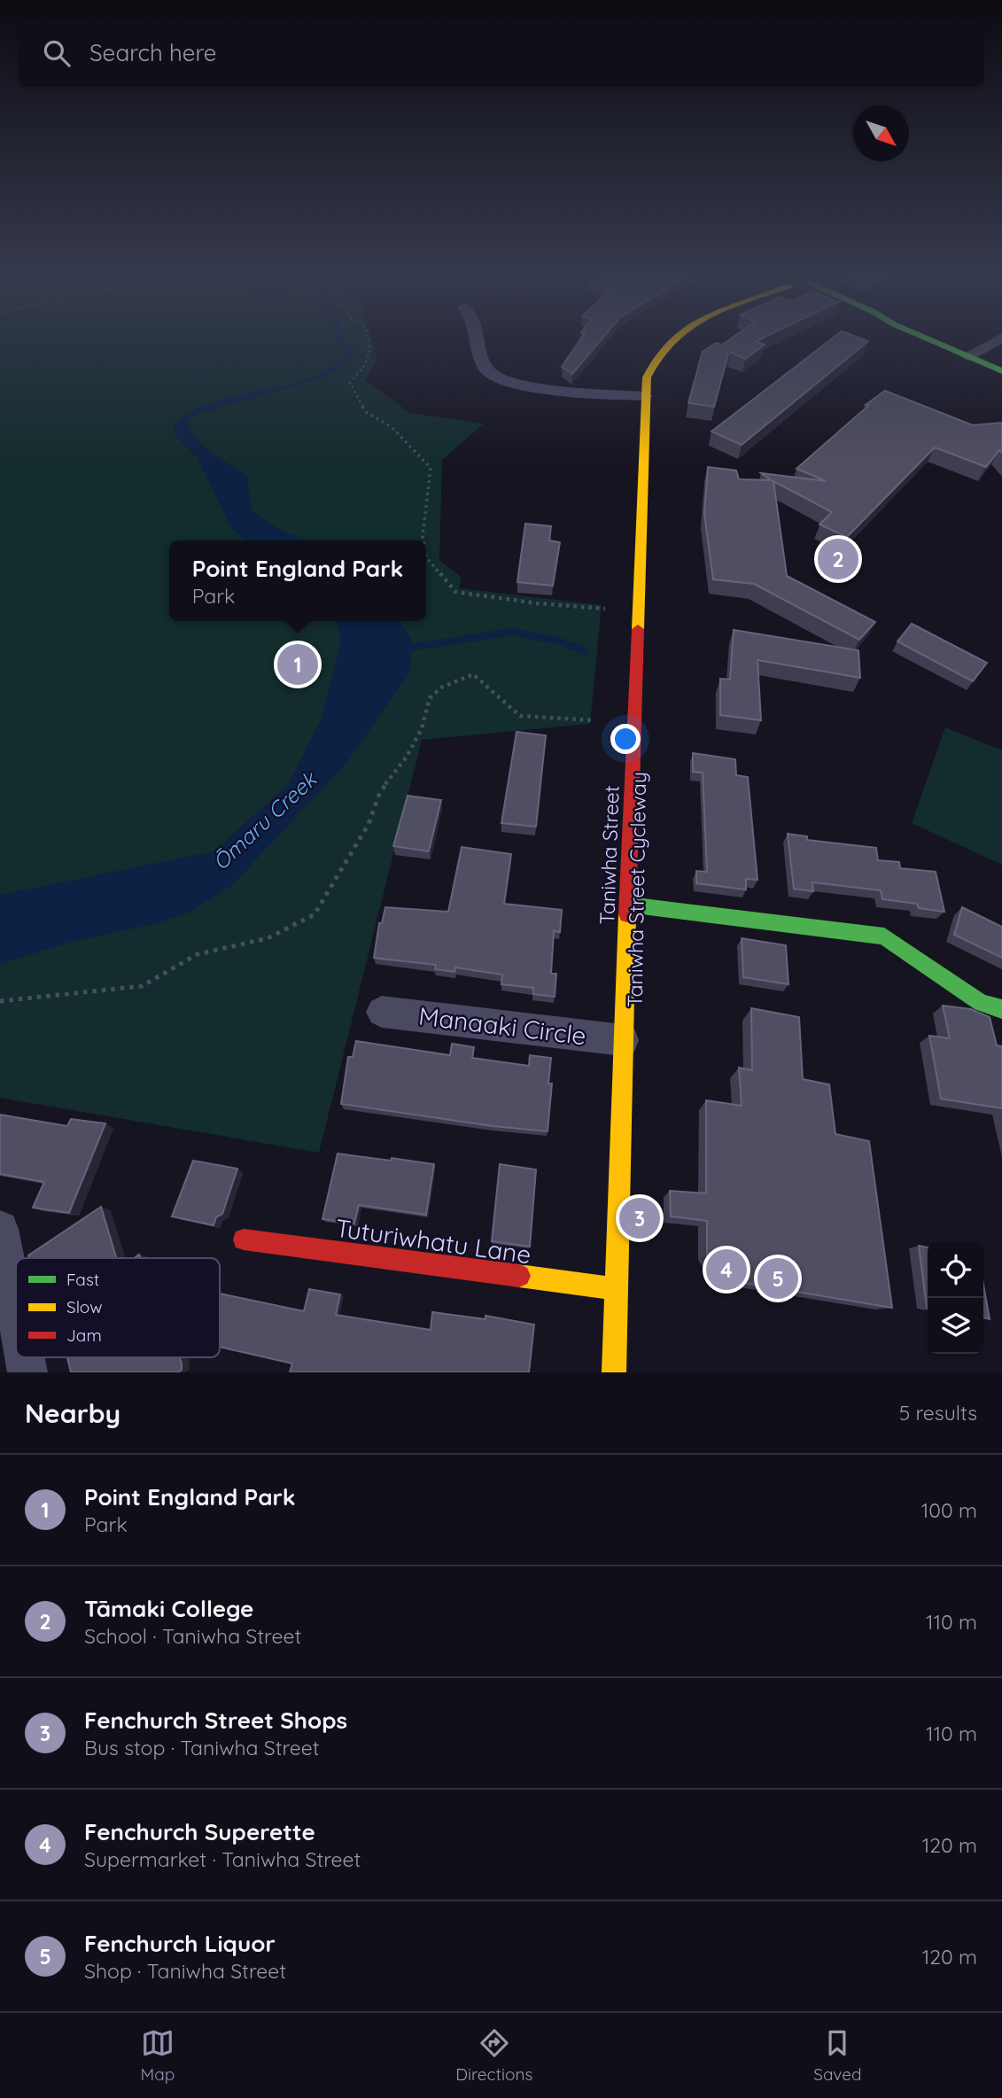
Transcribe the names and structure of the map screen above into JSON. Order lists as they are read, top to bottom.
{
  "streets": {
    "main road": ["Taniwha Street", "Tuturiwhatu Lane"],
    "street": ["Manaaki Circle"]
  },
  "crossings": [
    ["Taniwha Street", "Manaaki Circle"],
    ["Taniwha Street", "Tuturiwhatu Lane"]
  ],
  "water": ["Ōmaru Creek"],
  "legend": ["Fast", "Slow", "Jam"],
  "north": "bottom right",
  "page": {
    "search": "Search here",
    "pins": [
      "2",
      "1",
      "3",
      "4",
      "5"
    ],
    "popup": ["Point England Park", "Park"],
    "heading": ["Nearby", "5 results"],
    "list": [
      {
        "mark": "1",
        "name": "Point England Park",
        "note": "Park",
        "value": "100 m"
      },
      {
        "mark": "2",
        "name": "Tāmaki College",
        "note": "School · Taniwha Street",
        "value": "110 m"
      },
      {
        "mark": "3",
        "name": "Fenchurch Street Shops",
        "note": "Bus stop · Taniwha Street",
        "value": "110 m"
      },
      {
        "mark": "4",
        "name": "Fenchurch Superette",
        "note": "Supermarket · Taniwha Street",
        "value": "120 m"
      },
      {
        "mark": "5",
        "name": "Fenchurch Liquor",
        "note": "Shop · Taniwha Street",
        "value": "120 m"
      }
    ],
    "nav": ["Map", "Directions", "Saved"]
  }
}
